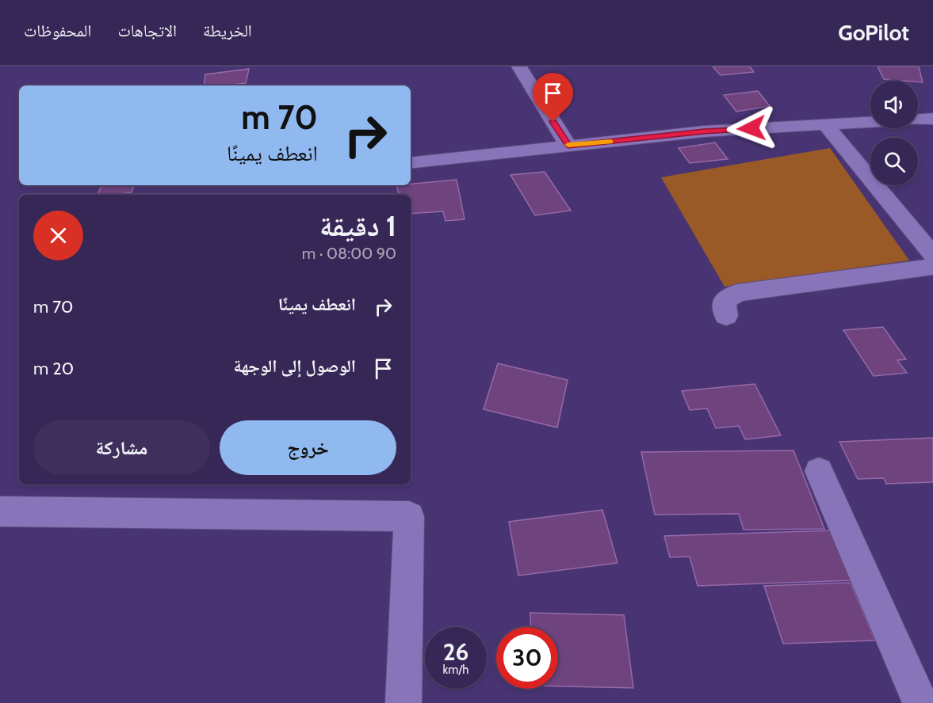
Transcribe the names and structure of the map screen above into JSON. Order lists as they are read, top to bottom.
{
  "page": {
    "header": "GoPilot",
    "nav": ["الخريطة", "الاتجاهات", "المحفوظات"],
    "turn": ["70 m", "انعطف يمينًا"],
    "heading": ["1 دقيقة", "90 m · 08:00"],
    "list": [
      {
        "name": "انعطف يمينًا",
        "value": "70 m"
      },
      {
        "name": "الوصول إلى الوجهة",
        "value": "20 m"
      }
    ],
    "buttons": ["خروج", "مشاركة"],
    "speed": "26 km/h",
    "limit": "30"
  }
}
